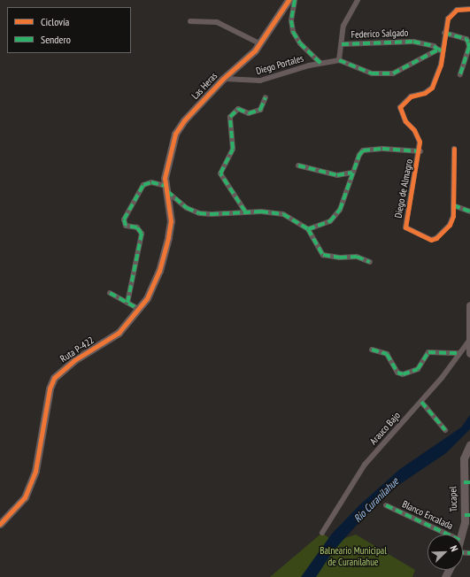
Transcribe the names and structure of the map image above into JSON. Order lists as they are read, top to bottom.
{
  "streets": {
    "street": [
      "Federico Salgado",
      "Diego Portales",
      "Las Heras",
      "Diego de Almagro",
      "Ruta P-422",
      "Arauco Bajo",
      "Tucapel",
      "Blanco Encalada"
    ]
  },
  "crossings": [
    ["Federico Salgado", "Diego de Almagro"],
    ["Diego Portales", "Las Heras"],
    ["Las Heras", "Ruta P-422"]
  ],
  "water": ["Río Curanilahue"],
  "parks": ["Balneario Municipal de Curanilahue"],
  "legend": ["Ciclovía", "Sendero"],
  "north": "top right"
}
